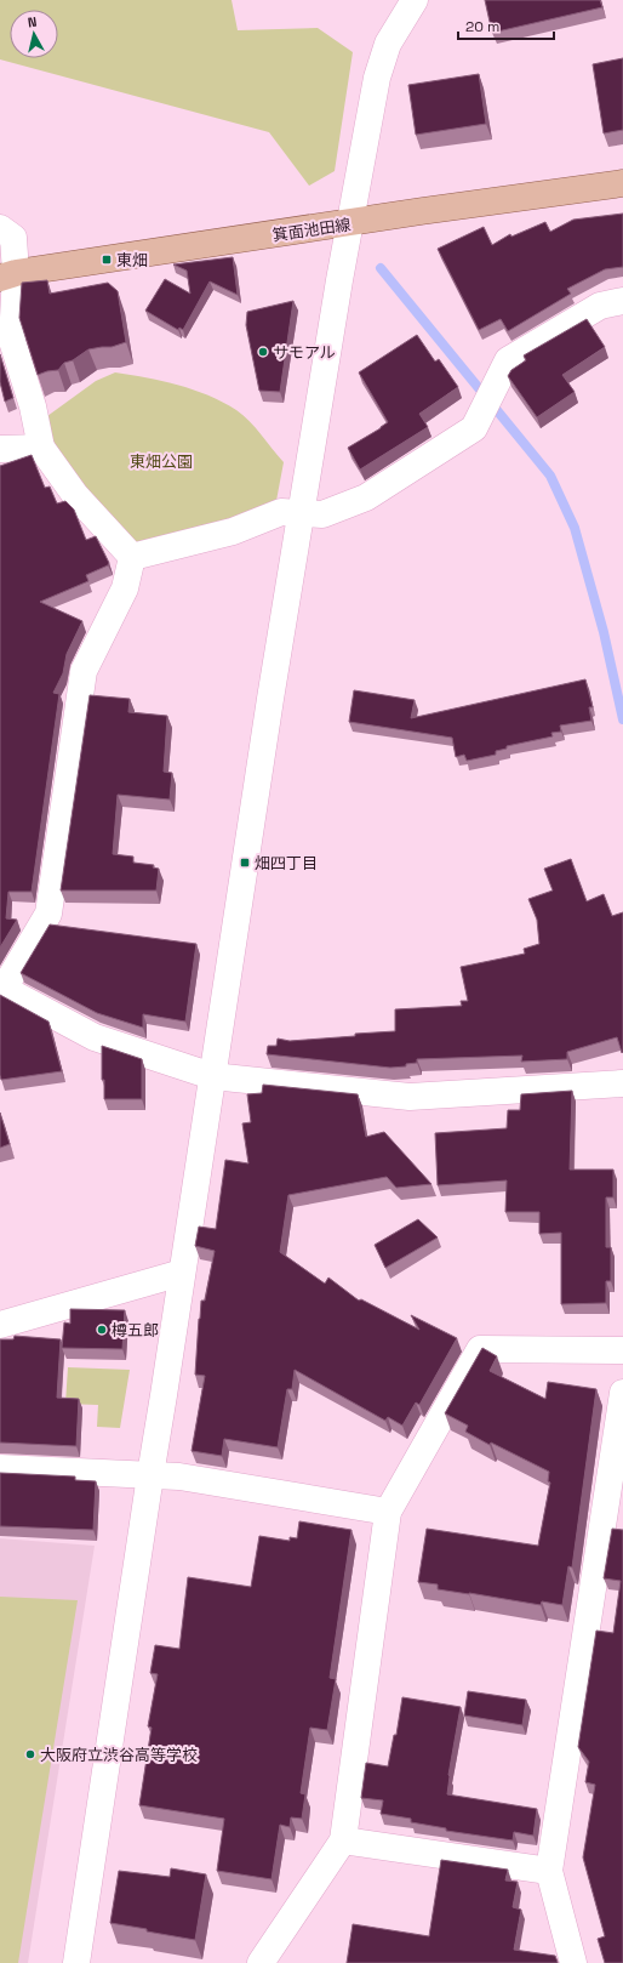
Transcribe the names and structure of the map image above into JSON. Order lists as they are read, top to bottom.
{
  "streets": {
    "main road": ["箕面池田線"]
  },
  "parks": ["東畑公園"],
  "places": {
    "transit": ["東畑", "畑四丁目"],
    "other": ["サモアル", "樽五郎", "大阪府立渋谷高等学校"]
  },
  "scale_bar": "20 m",
  "north": "top"
}
